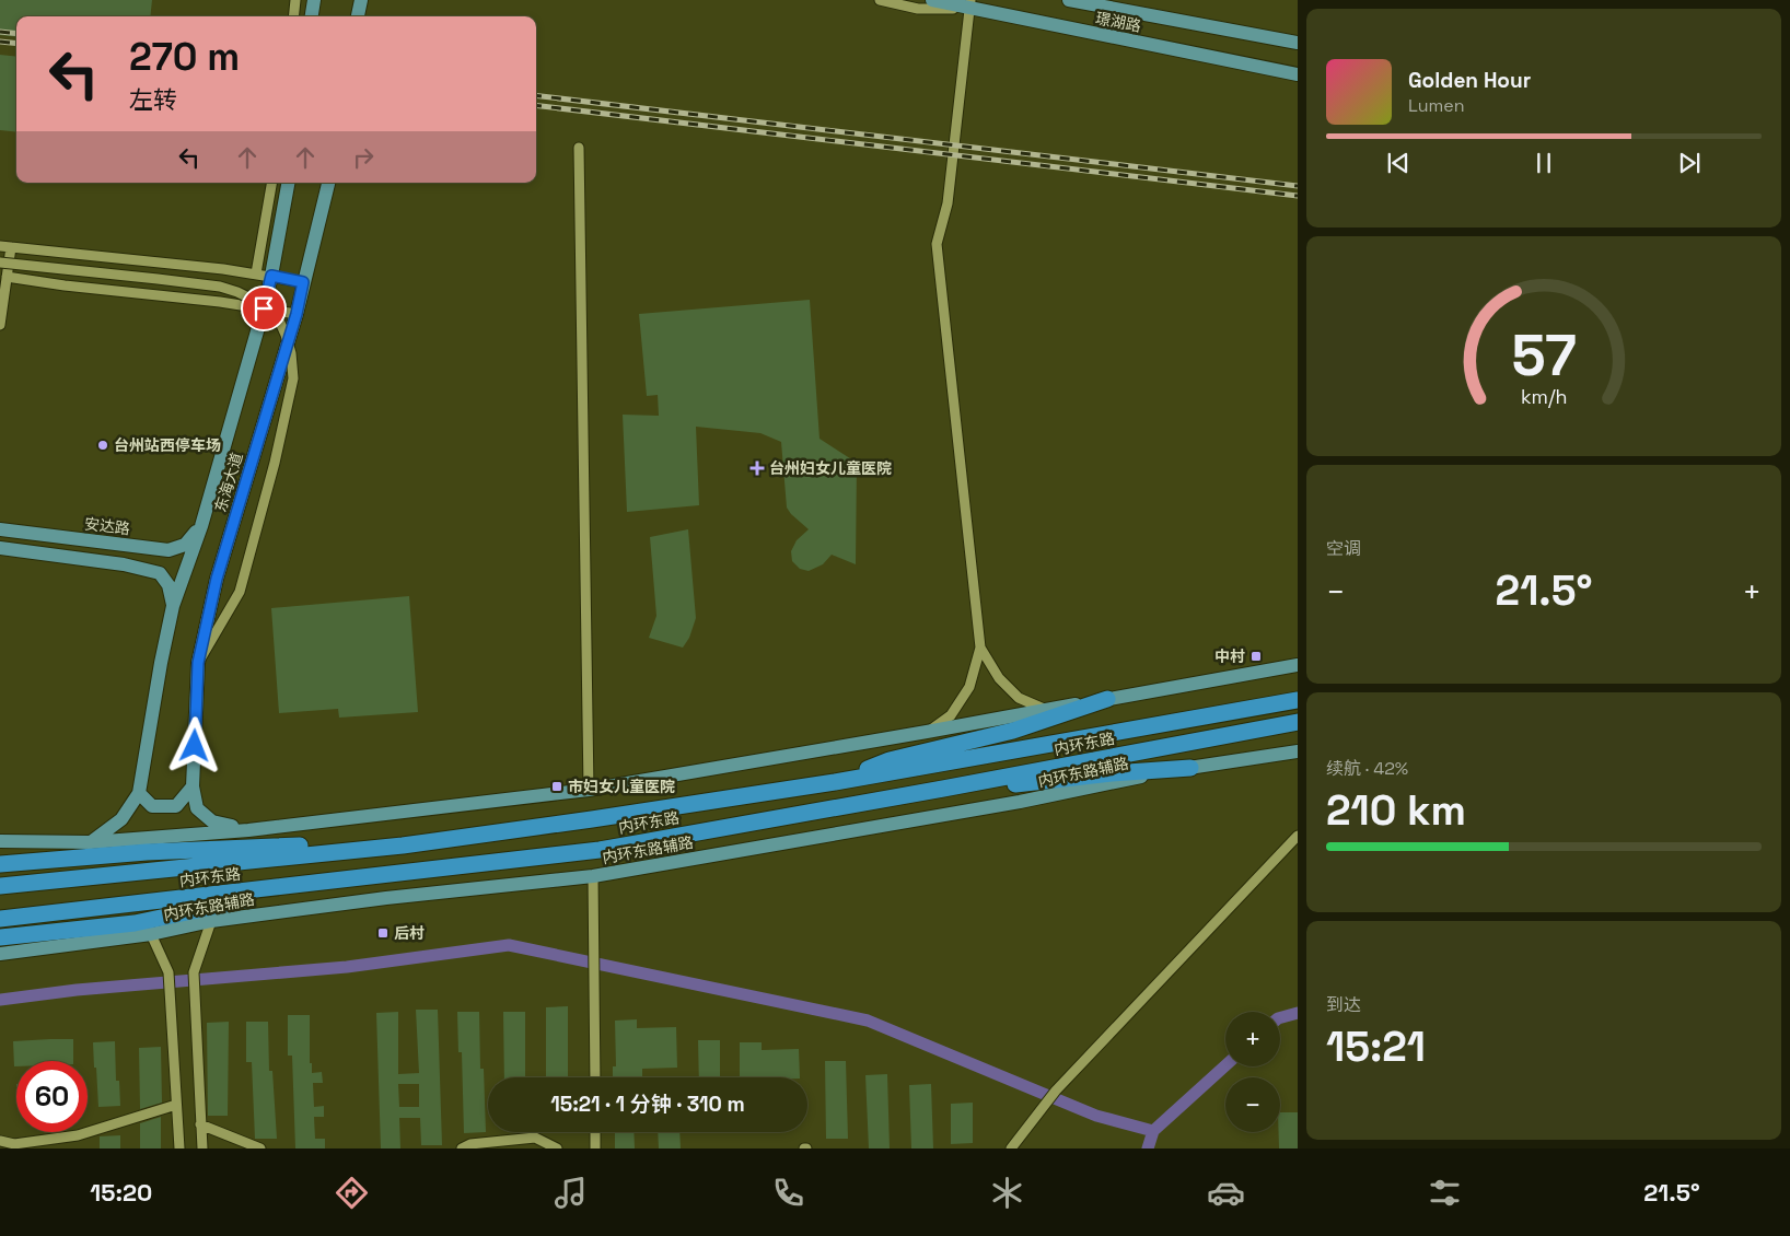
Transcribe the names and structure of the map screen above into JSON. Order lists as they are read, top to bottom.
{
  "streets": {
    "highway": ["内环东路"],
    "main road": [
      "璟湖路",
      "东海大道",
      "安达路",
      "内环东路辅路"
    ]
  },
  "crossings": [
    ["东海大道", "安达路"]
  ],
  "places": {
    "other": ["台州站西停车场"],
    "health": ["台州妇女儿童医院"],
    "transit": ["中村", "市妇女儿童医院", "后村"]
  },
  "page": {
    "turn": ["270 m", "左转"],
    "song": ["Golden Hour", "Lumen"],
    "tile": [
      "空调",
      ["续航 · 42%", "210 km"],
      ["到达", "15:21"]
    ],
    "heat": ["−", "21.5°", "+"],
    "map_buttons": ["+", "−"],
    "limit": "60",
    "trip": "15:21 · 1 分钟 · 310 m",
    "tabs": ["15:20", "21.5°"],
    "gauge": ["57", "km/h"]
  }
}
